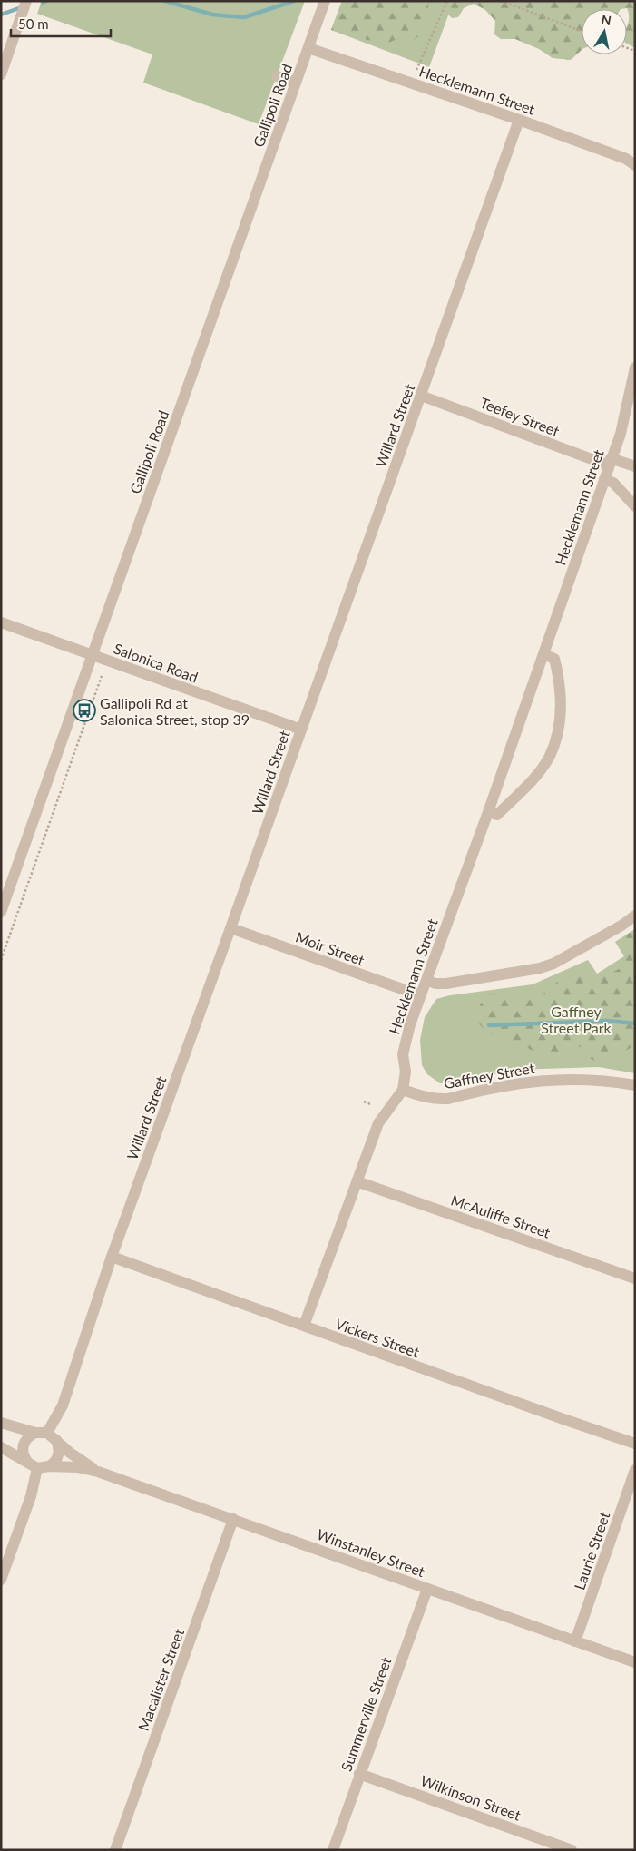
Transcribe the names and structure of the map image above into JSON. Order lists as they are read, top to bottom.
{
  "streets": {
    "street": [
      "Hecklemann Street",
      "Gallipoli Road",
      "Teefey Street",
      "Willard Street",
      "Salonica Road",
      "Moir Street",
      "Gaffney Street",
      "McAuliffe Street",
      "Vickers Street",
      "Laurie Street",
      "Winstanley Street",
      "Macalister Street",
      "Summerville Street",
      "Wilkinson Street"
    ]
  },
  "crossings": [
    ["Hecklemann Street", "Gallipoli Road"],
    ["Hecklemann Street", "Teefey Street"],
    ["Hecklemann Street", "Willard Street"],
    ["Hecklemann Street", "Moir Street"],
    ["Hecklemann Street", "Gaffney Street"],
    ["Gallipoli Road", "Salonica Road"],
    ["Teefey Street", "Willard Street"],
    ["Willard Street", "Salonica Road"],
    ["Willard Street", "Moir Street"],
    ["Willard Street", "Vickers Street"],
    ["Willard Street", "Winstanley Street"],
    ["Laurie Street", "Winstanley Street"],
    ["Winstanley Street", "Macalister Street"],
    ["Winstanley Street", "Summerville Street"],
    ["Summerville Street", "Wilkinson Street"]
  ],
  "parks": ["Gaffney Street Park"],
  "places": {
    "bus stop": ["Gallipoli Rd at Salonica Street, stop 39"]
  },
  "scale_bar": "50 m",
  "north": "top"
}
